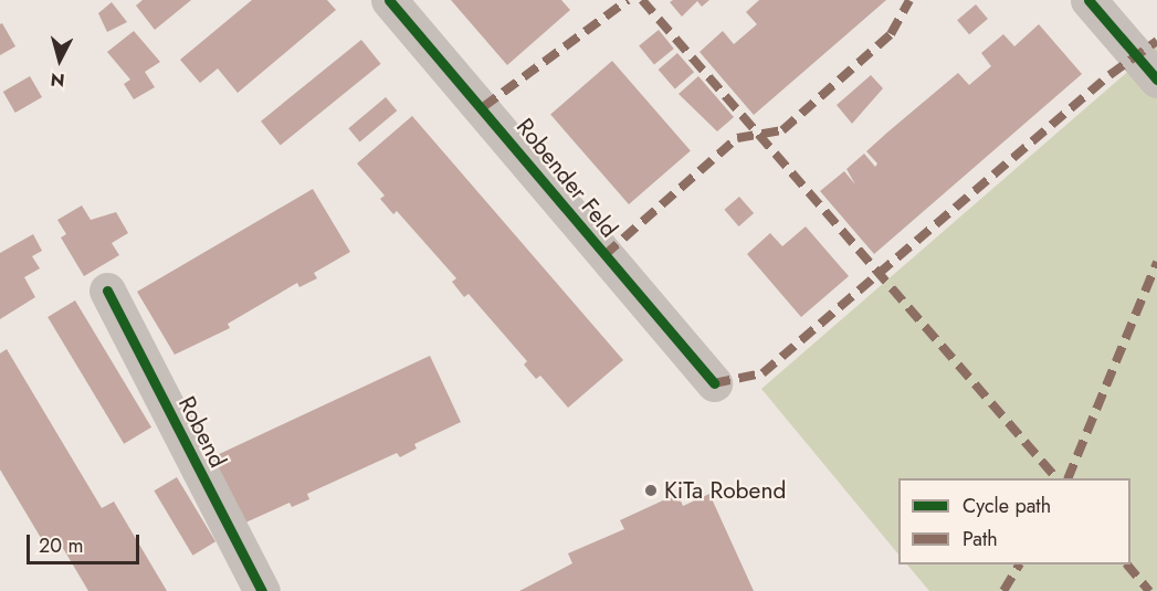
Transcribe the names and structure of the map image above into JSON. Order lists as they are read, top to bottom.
{
  "streets": {
    "street": ["Robender Feld", "Robend"]
  },
  "places": ["KiTa Robend"],
  "legend": ["Cycle path", "Path"],
  "scale_bar": "20 m",
  "north": "bottom"
}
